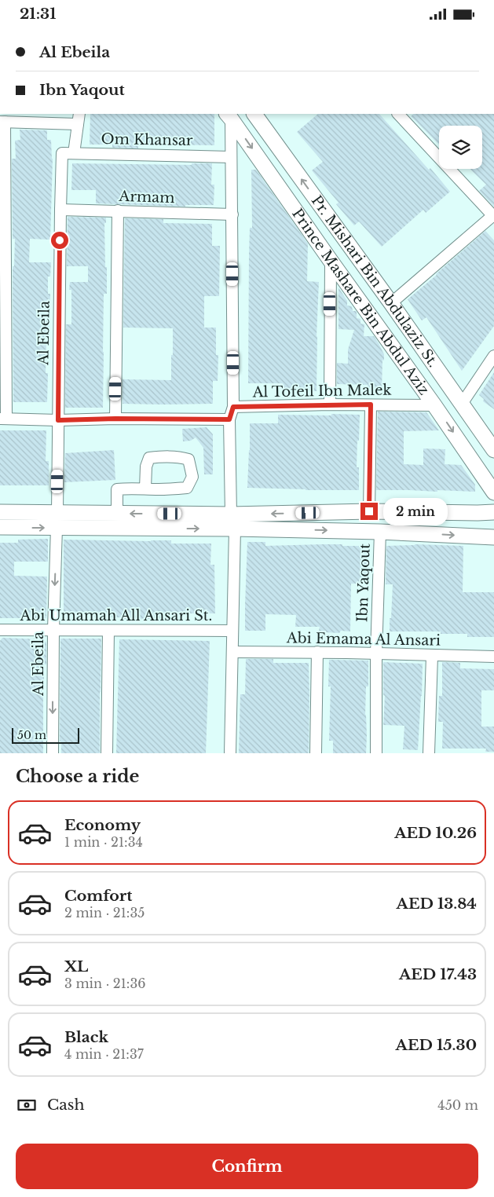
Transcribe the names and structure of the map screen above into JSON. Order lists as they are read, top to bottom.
{
  "streets": {
    "street": [
      "Om Khansar",
      "Armam",
      "Pr. Mishari Bin Abdulaziz St.",
      "Prince Mashare Bin Abdul Aziz",
      "Al Ebeila",
      "Al Tofeil Ibn Malek",
      "Ibn Yaqout",
      "Abi Umamah All Ansari St.",
      "Abi Emama Al Ansari"
    ]
  },
  "crossings": [
    ["Om Khansar", "Al Ebeila"],
    ["Armam", "Al Ebeila"],
    ["Prince Mashare Bin Abdul Aziz", "Al Tofeil Ibn Malek"],
    ["Al Ebeila", "Abi Umamah All Ansari St."],
    ["Ibn Yaqout", "Abi Emama Al Ansari"]
  ],
  "one_way": ["Prince Mashare Bin Abdul Aziz"],
  "scale_bar": "50 m",
  "page": {
    "status": "21:31",
    "banner": ["Al Ebeila", "Ibn Yaqout"],
    "bubble": "2 min",
    "scale": "50 m",
    "heading": "Choose a ride",
    "list": [
      {
        "name": "Economy",
        "note": "1 min · 21:34",
        "value": "AED 10.26"
      },
      {
        "name": "Comfort",
        "note": "2 min · 21:35",
        "value": "AED 13.84"
      },
      {
        "name": "XL",
        "note": "3 min · 21:36",
        "value": "AED 17.43"
      },
      {
        "name": "Black",
        "note": "4 min · 21:37",
        "value": "AED 15.30"
      }
    ],
    "pay": ["Cash", "450 m"],
    "buttons": "Confirm"
  }
}
